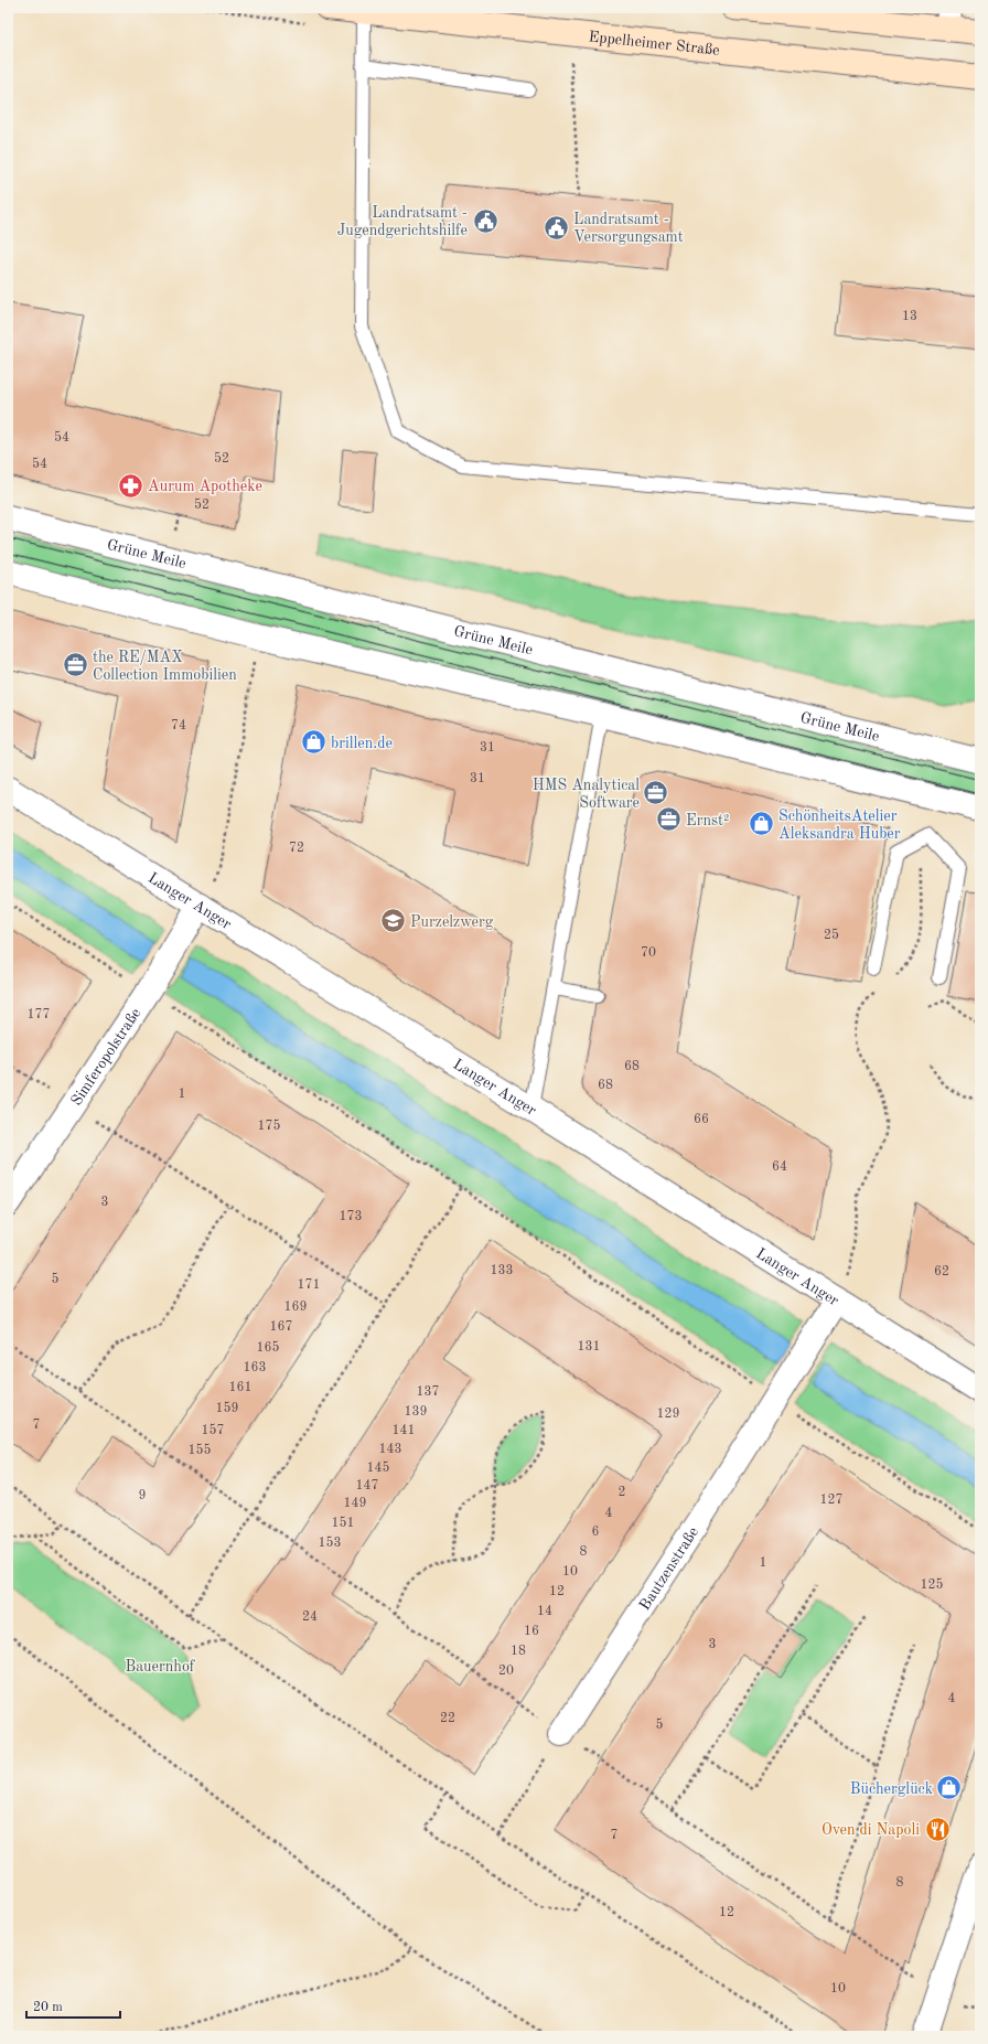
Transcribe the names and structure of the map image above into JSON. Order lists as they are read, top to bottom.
{
  "streets": {
    "main road": ["Eppelheimer Straße"],
    "street": [
      "Grüne Meile",
      "Langer Anger",
      "Simferopolstraße",
      "Bautzenstraße"
    ]
  },
  "crossings": [
    ["Langer Anger", "Simferopolstraße"],
    ["Langer Anger", "Bautzenstraße"]
  ],
  "parks": ["Bauernhof"],
  "places": {
    "public building": ["Landratsamt - Jugendgerichtshilfe", "Landratsamt - Versorgungsamt"],
    "pharmacy": ["Aurum Apotheke"],
    "office": ["the RE/MAX Collection Immobilien", "HMS Analytical Software", "Ernst²"],
    "shop": ["brillen.de", "SchönheitsAtelier Aleksandra Huber", "Bücherglück"],
    "school or university": ["Purzelzwerg"],
    "restaurant": ["Oven di Napoli"]
  },
  "house_numbers": [
    "13",
    "54",
    "52",
    "54",
    "52",
    "74",
    "31",
    "31",
    "72",
    "25",
    "70",
    "177",
    "68",
    "68",
    "1",
    "66",
    "175",
    "64",
    "3",
    "173",
    "133",
    "62",
    "5",
    "171",
    "169",
    "167",
    "131",
    "165",
    "163",
    "161",
    "137",
    "159",
    "139",
    "129",
    "7",
    "157",
    "141",
    "143",
    "155",
    "145",
    "147",
    "2",
    "9",
    "127",
    "149",
    "4",
    "151",
    "6",
    "153",
    "8",
    "1",
    "10",
    "125",
    "12",
    "14",
    "24",
    "16",
    "3",
    "18",
    "20",
    "4",
    "22",
    "5",
    "7",
    "8",
    "12",
    "10"
  ],
  "scale_bar": "20 m"
}
